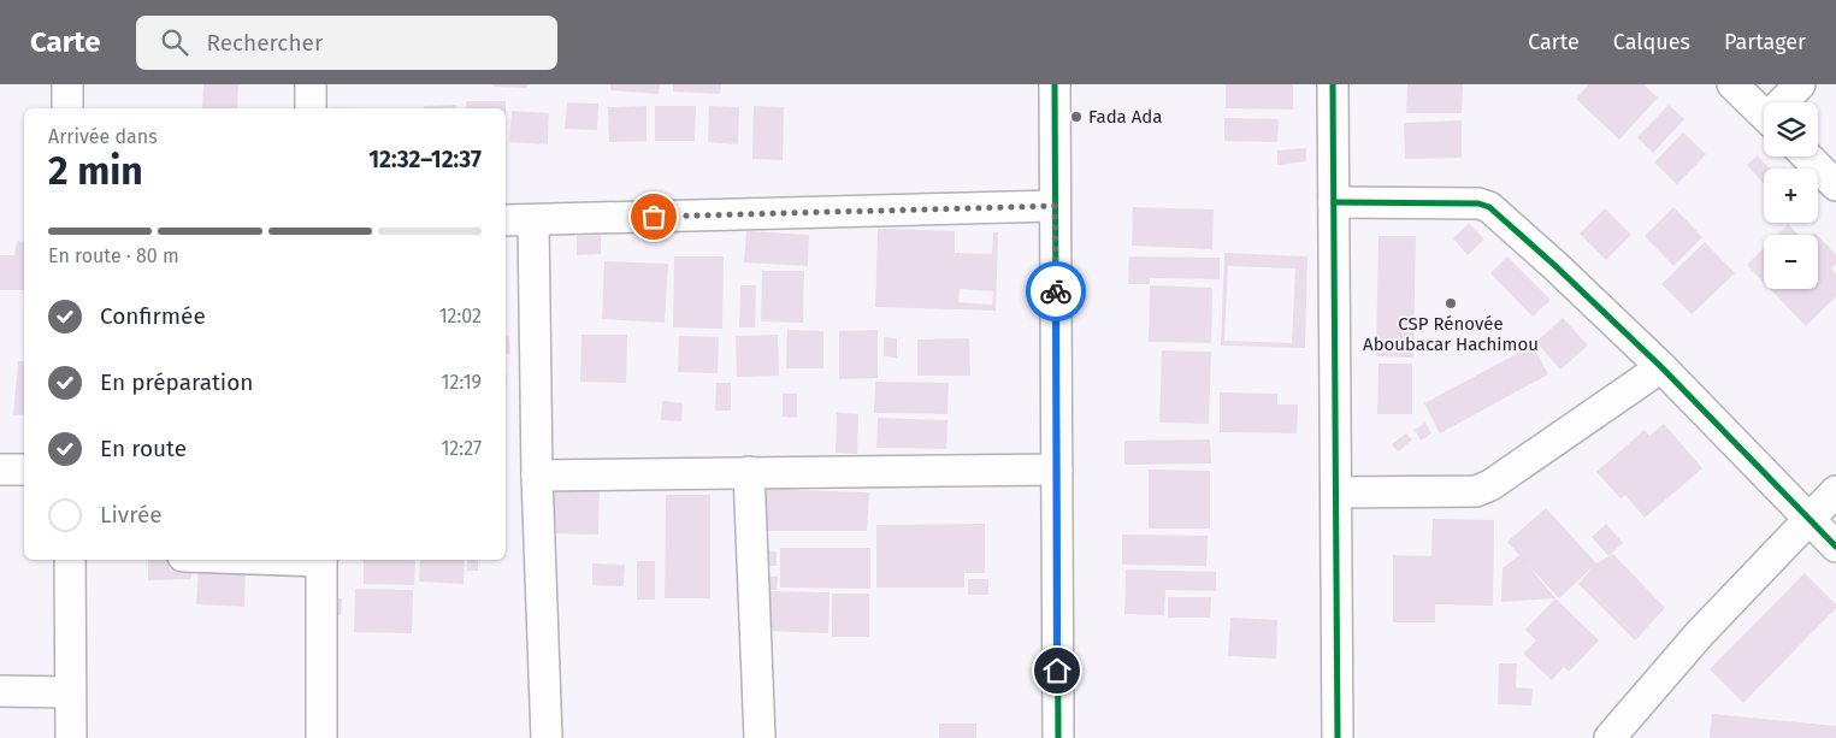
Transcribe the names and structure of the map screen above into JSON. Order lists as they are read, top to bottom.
{
  "places": ["Fada Ada", "CSP Rénovée Aboubacar Hachimou"],
  "page": {
    "header": "Carte",
    "search": "Rechercher",
    "nav": ["Carte", "Calques", "Partager"],
    "map_buttons": ["+", "−"],
    "heading": ["2 min", "Arrivée dans", "12:32–12:37"],
    "bar": "En route · 80 m",
    "list": [
      ["Confirmée", "12:02"],
      ["En préparation", "12:19"],
      ["En route", "12:27"],
      "Livrée"
    ]
  }
}
